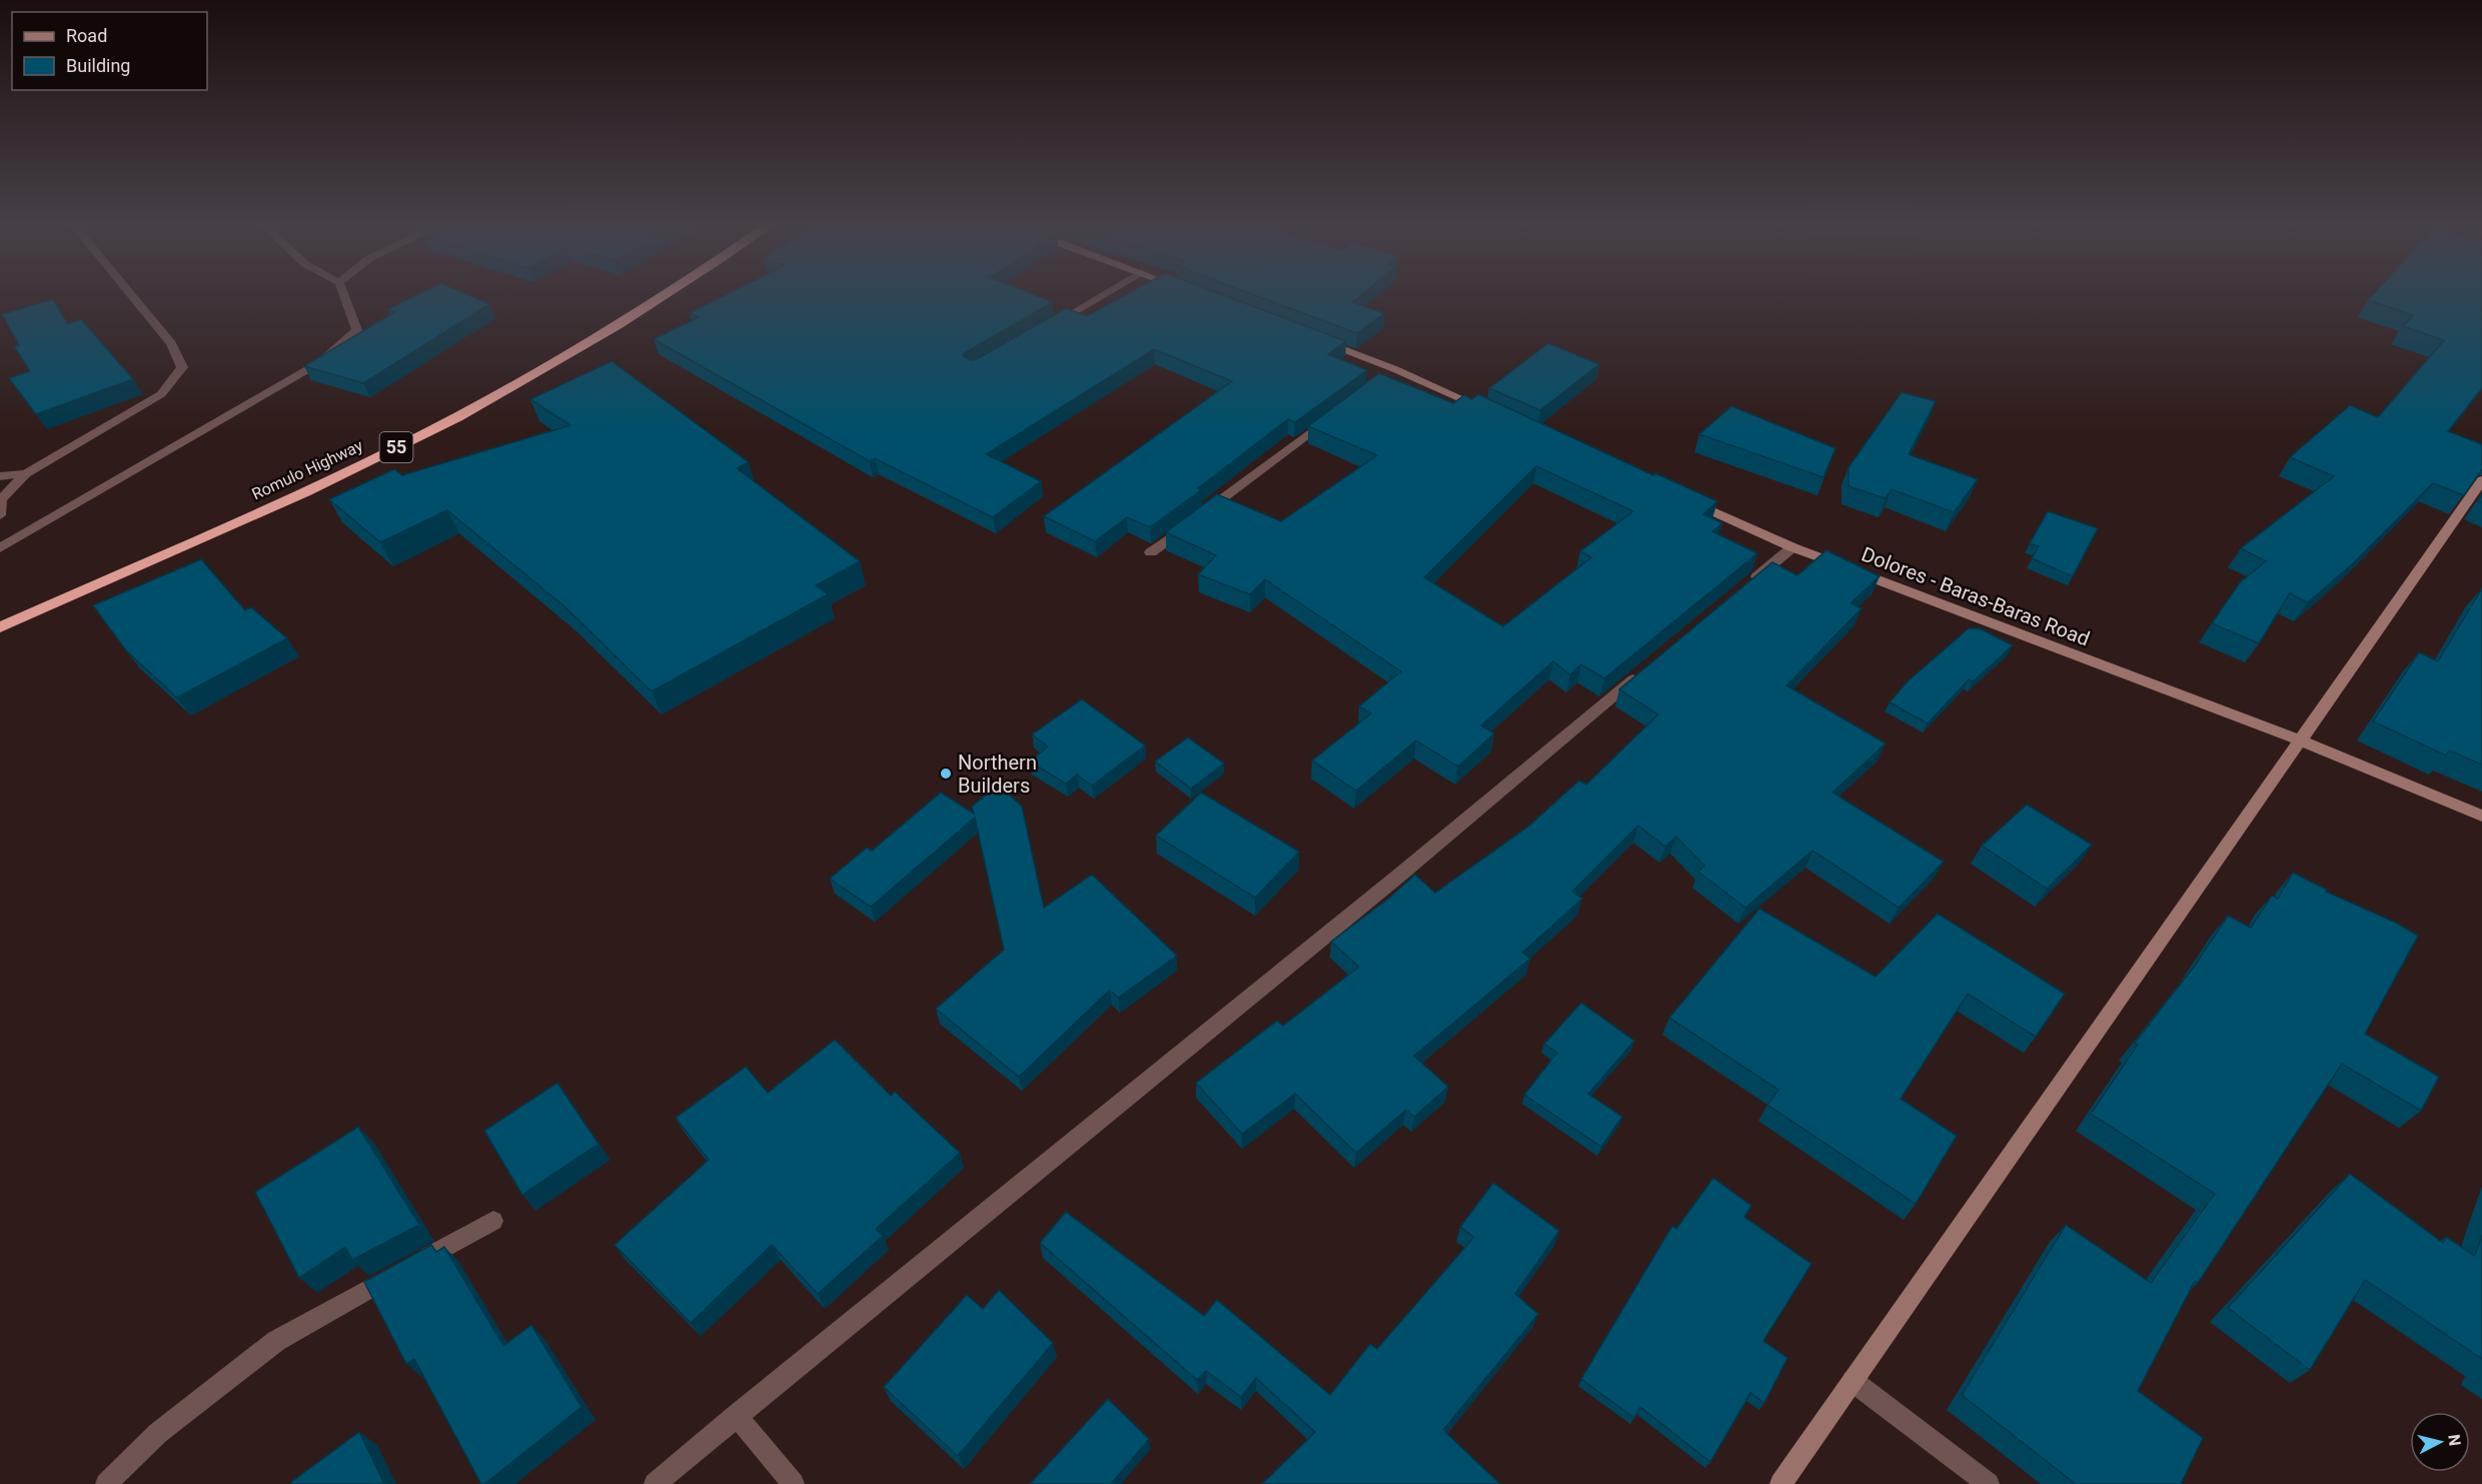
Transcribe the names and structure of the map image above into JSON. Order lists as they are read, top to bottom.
{
  "streets": {
    "highway": ["55", "Romulo Highway"],
    "street": ["Dolores - Baras-Baras Road"]
  },
  "places": ["Northern Builders"],
  "legend": ["Road", "Building"],
  "north": "right"
}
